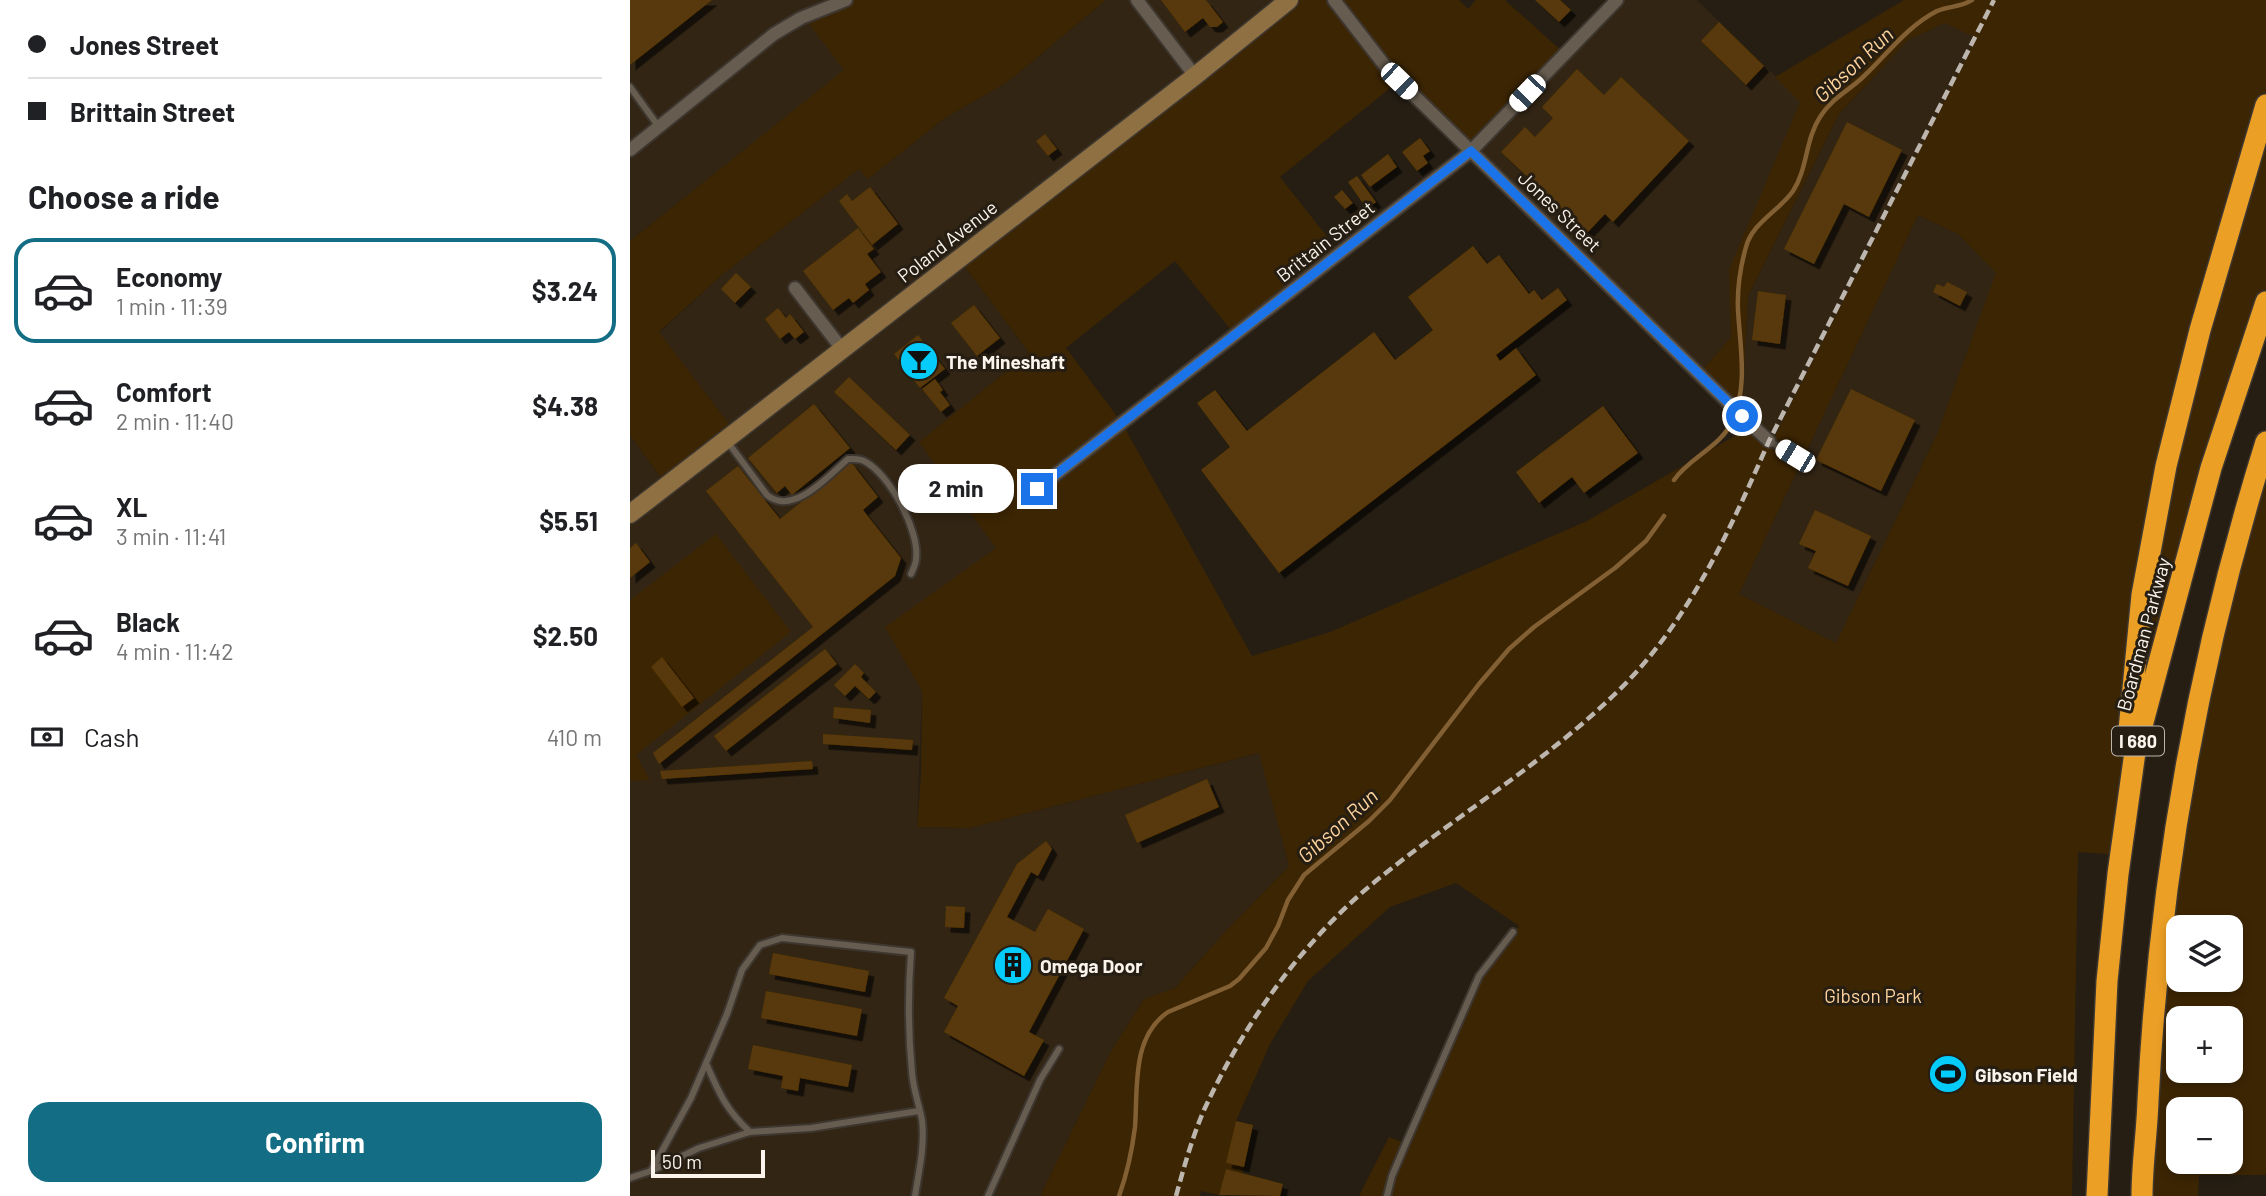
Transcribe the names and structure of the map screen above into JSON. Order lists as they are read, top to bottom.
{
  "streets": {
    "highway": ["Boardman Parkway", "I 680"],
    "main road": ["Poland Avenue"],
    "street": ["Jones Street", "Brittain Street"]
  },
  "crossings": [
    ["Jones Street", "Brittain Street"]
  ],
  "water": ["Gibson Run"],
  "parks": ["Gibson Park"],
  "places": {
    "bar": ["The Mineshaft"],
    "building": ["Omega Door"],
    "sports": ["Gibson Field"]
  },
  "scale_bar": "50 m",
  "page": {
    "banner": ["Jones Street", "Brittain Street"],
    "heading": "Choose a ride",
    "list": [
      {
        "name": "Economy",
        "note": "1 min · 11:39",
        "value": "$3.24"
      },
      {
        "name": "Comfort",
        "note": "2 min · 11:40",
        "value": "$4.38"
      },
      {
        "name": "XL",
        "note": "3 min · 11:41",
        "value": "$5.51"
      },
      {
        "name": "Black",
        "note": "4 min · 11:42",
        "value": "$2.50"
      }
    ],
    "bubble": "2 min",
    "pay": ["Cash", "410 m"],
    "map_buttons": ["+", "−"],
    "buttons": "Confirm",
    "scale": "50 m"
  }
}
